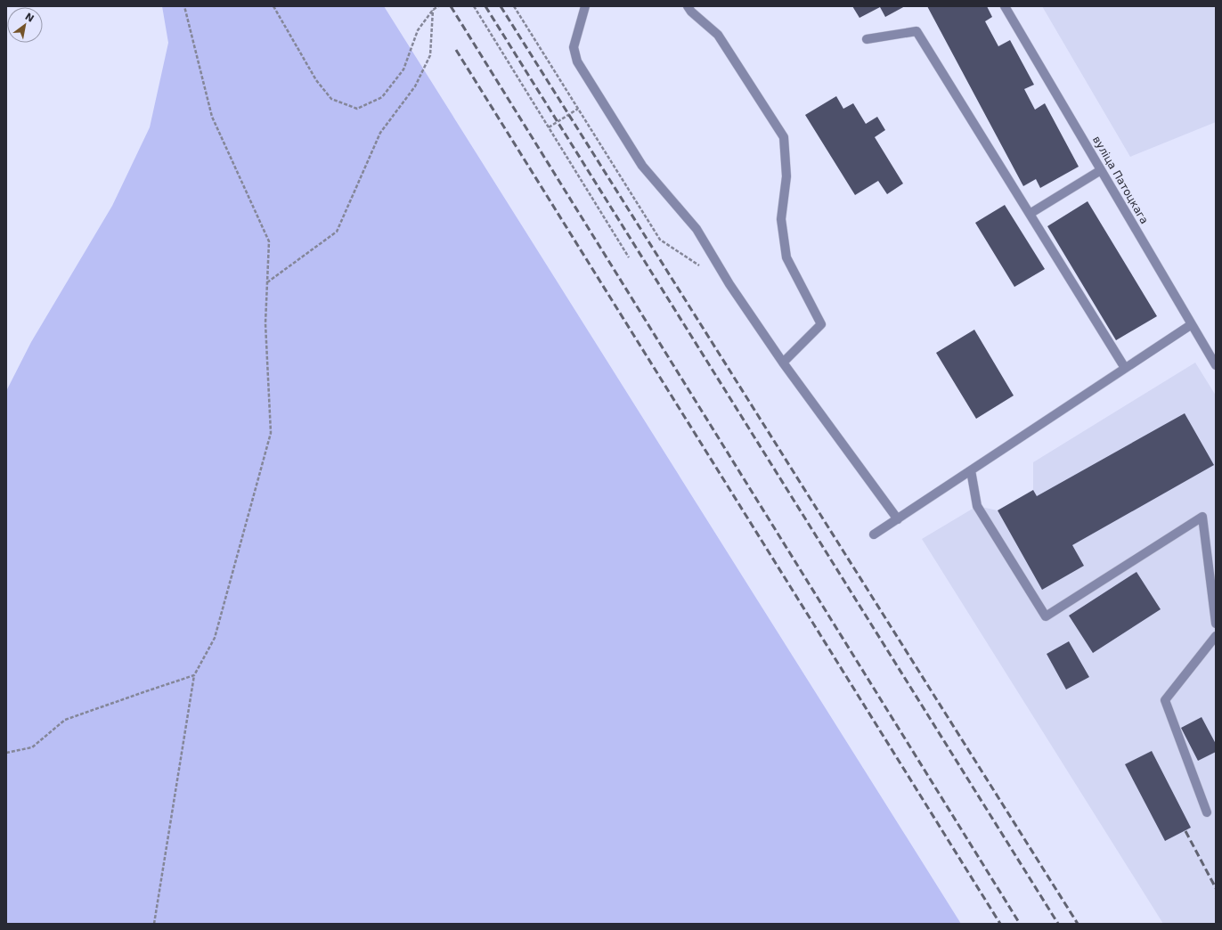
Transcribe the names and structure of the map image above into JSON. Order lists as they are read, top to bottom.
{
  "streets": {
    "street": ["вуліца Патоцкага"]
  },
  "north": "top right"
}
